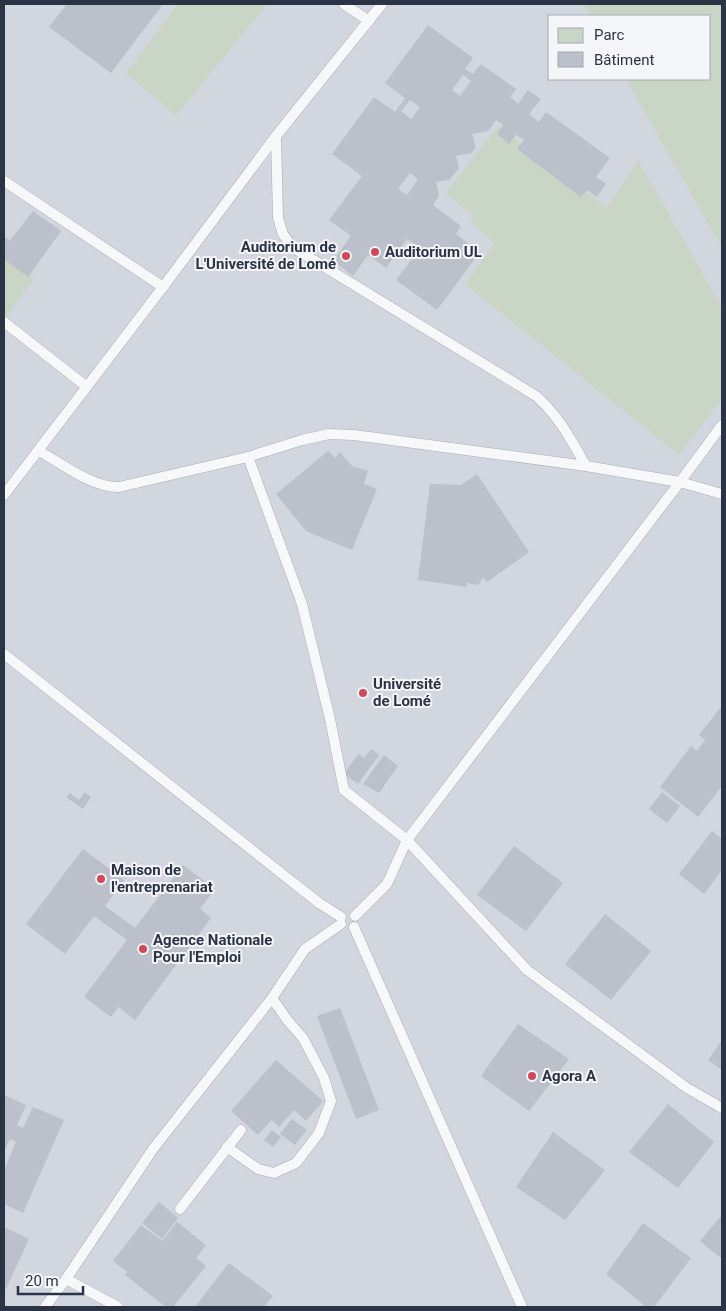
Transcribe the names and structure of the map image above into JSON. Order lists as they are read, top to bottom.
{
  "places": [
    "Auditorium UL",
    "Auditorium de L'Université de Lomé",
    "Université de Lomé",
    "Maison de l'entreprenariat",
    "Agence Nationale Pour l'Emploi",
    "Agora A"
  ],
  "legend": ["Parc", "Bâtiment"],
  "scale_bar": "20 m"
}
